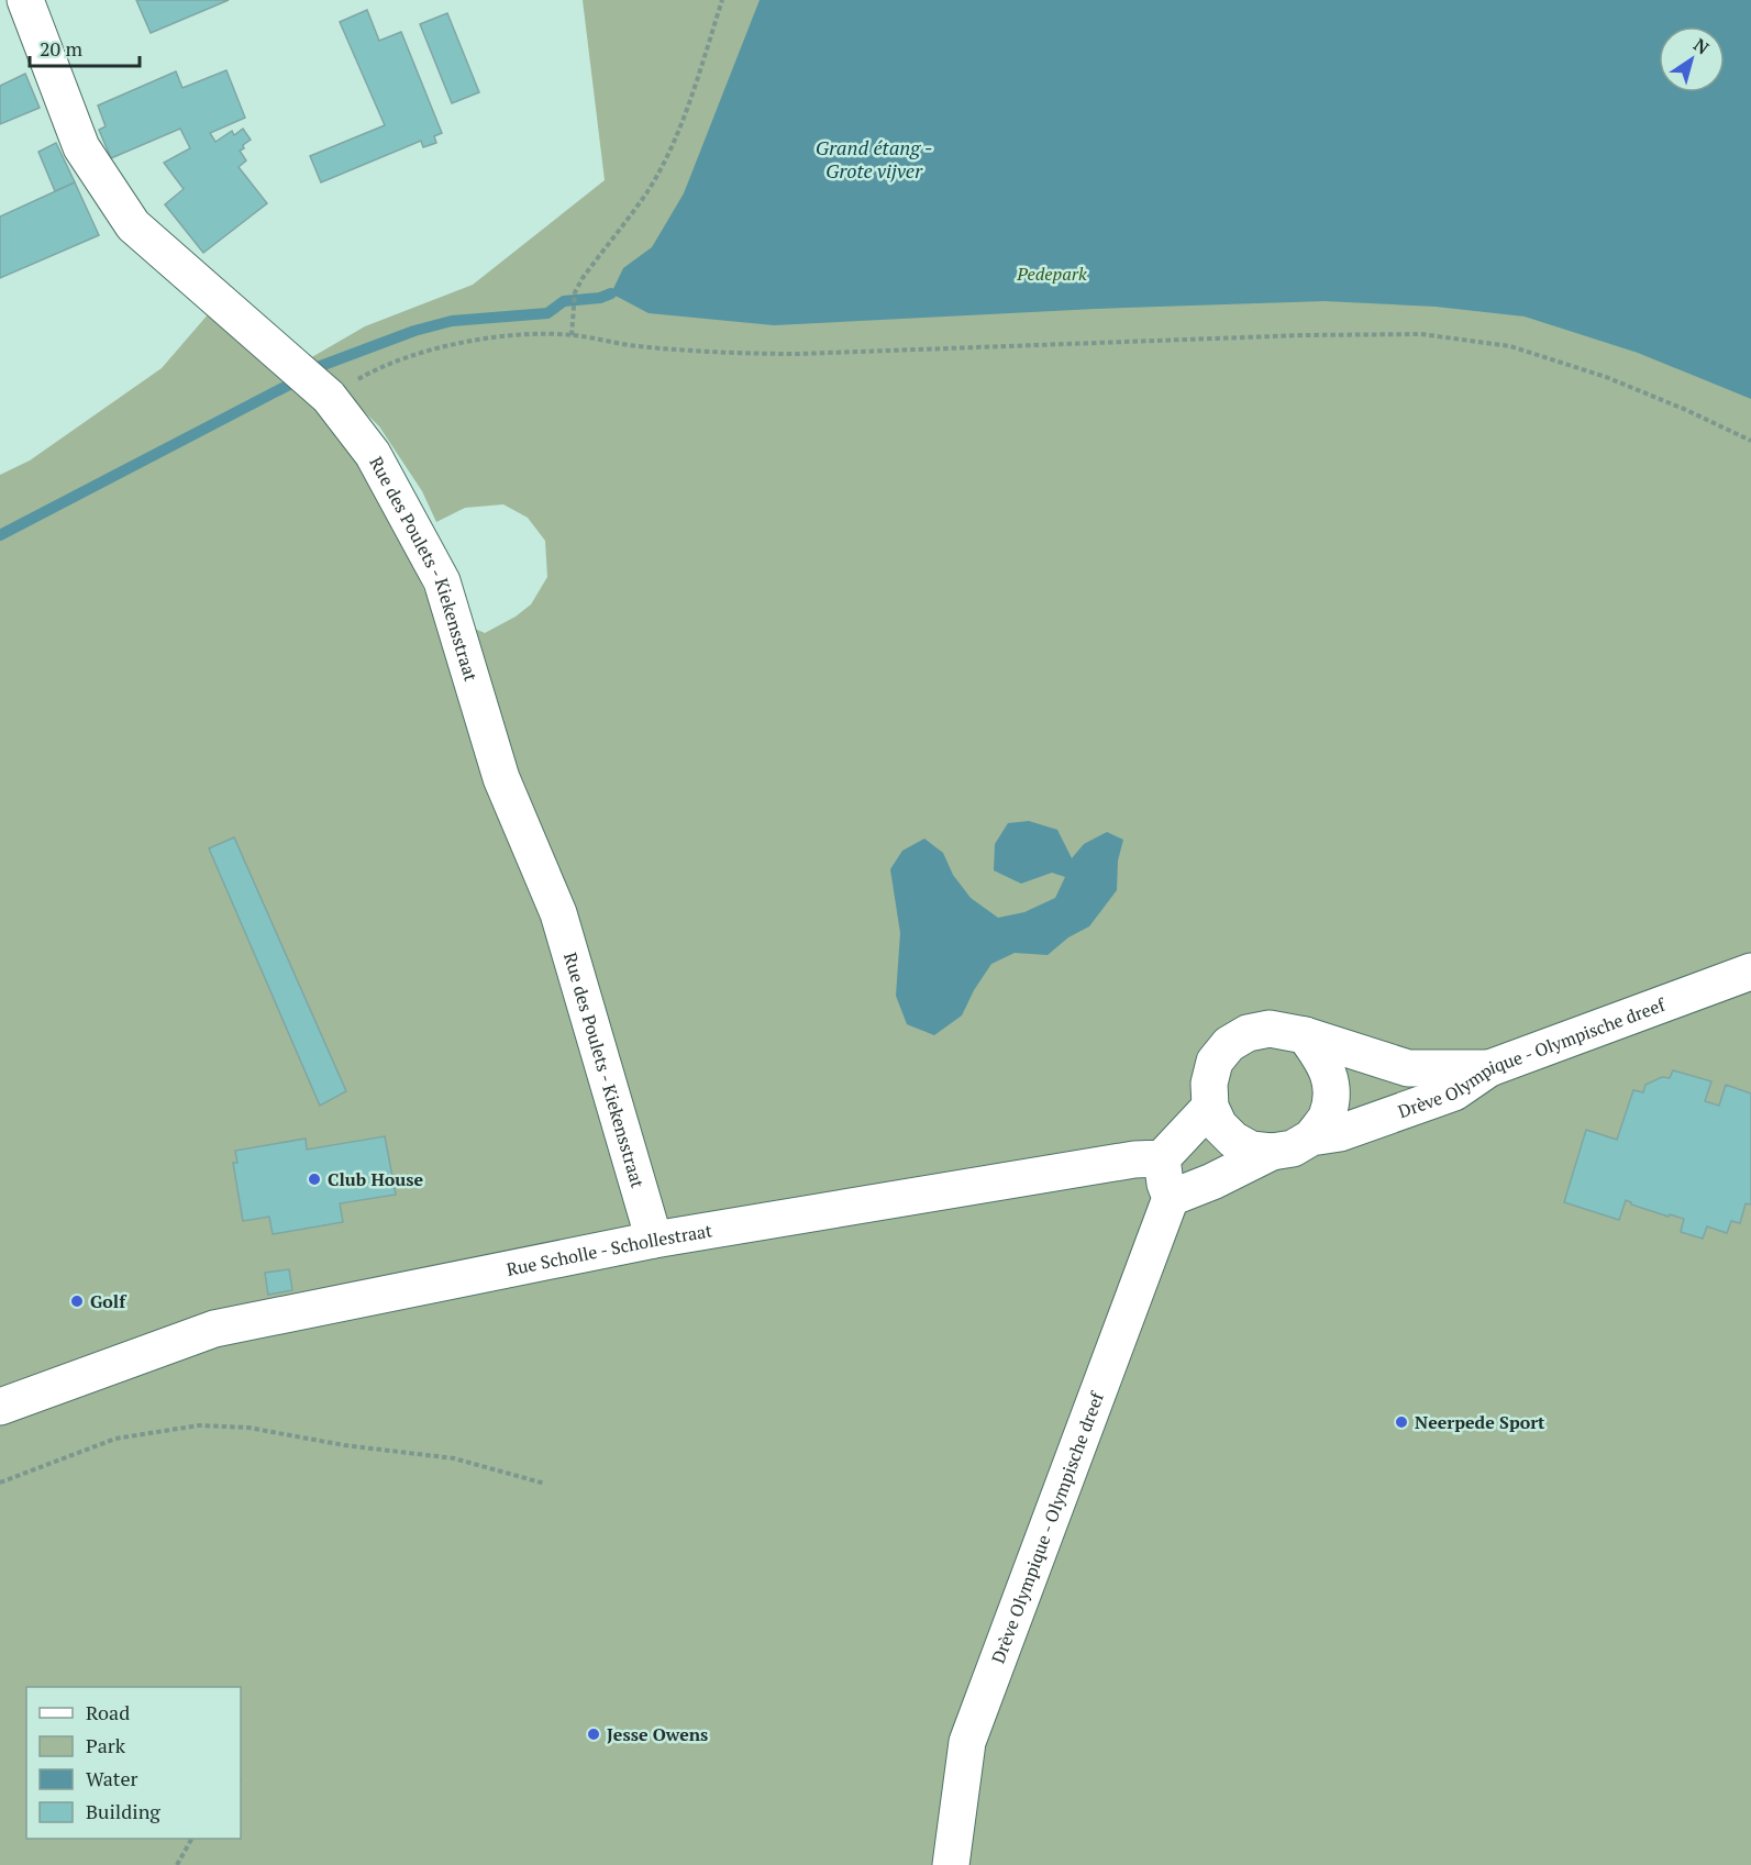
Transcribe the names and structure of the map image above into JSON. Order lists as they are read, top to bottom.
{
  "streets": {
    "street": ["Rue des Poulets - Kiekensstraat", "Drève Olympique - Olympische dreef", "Rue Scholle - Schollestraat"]
  },
  "crossings": [
    ["Rue des Poulets - Kiekensstraat", "Rue Scholle - Schollestraat"]
  ],
  "water": ["Grand étang - Grote vijver"],
  "parks": ["Pedepark"],
  "places": [
    "Club House",
    "Golf",
    "Neerpede Sport",
    "Jesse Owens"
  ],
  "legend": [
    "Road",
    "Park",
    "Water",
    "Building"
  ],
  "scale_bar": "20 m",
  "north": "top right"
}
